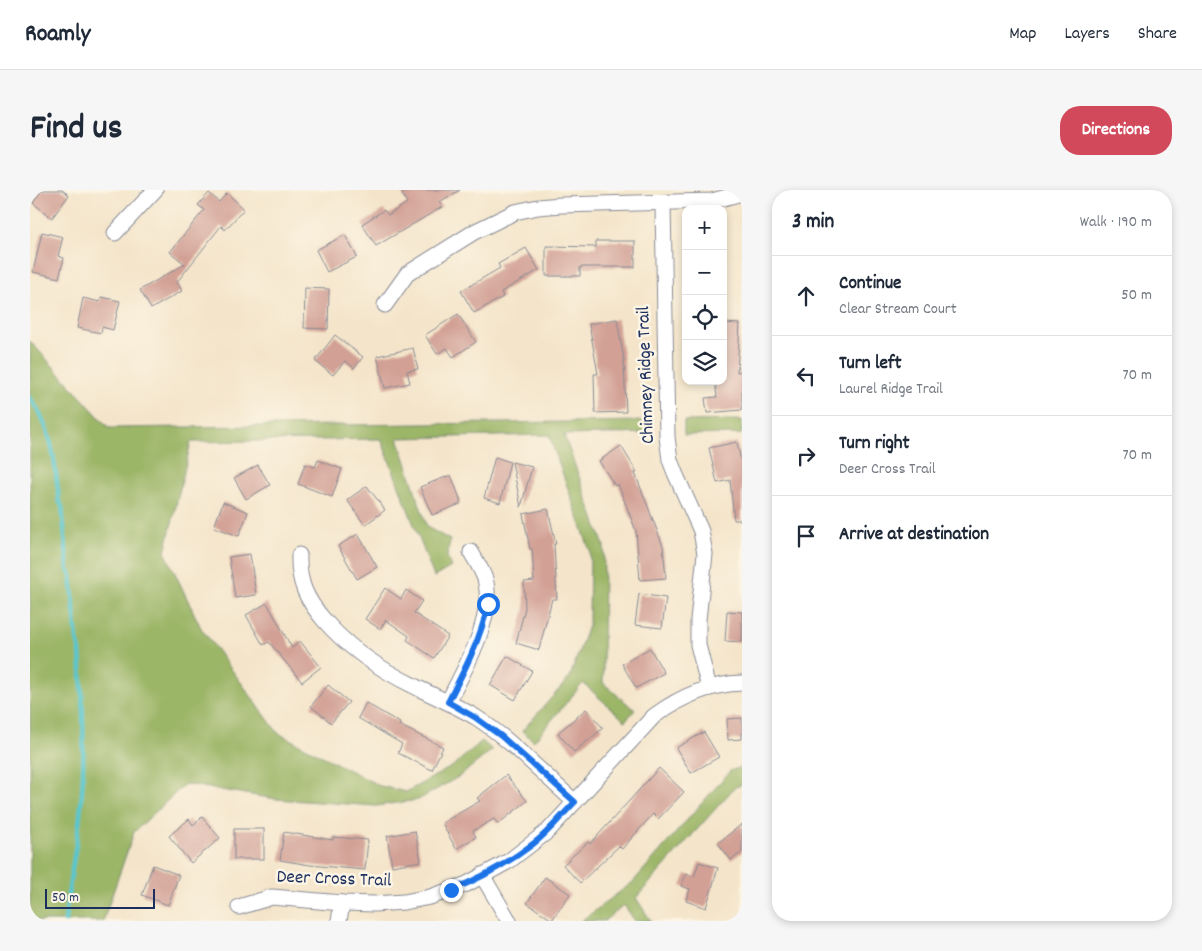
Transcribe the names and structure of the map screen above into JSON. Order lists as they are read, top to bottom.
{
  "streets": {
    "street": ["Chimney Ridge Trail", "Deer Cross Trail"]
  },
  "crossings": [
    ["Chimney Ridge Trail", "Deer Cross Trail"]
  ],
  "scale_bar": "50 m",
  "page": {
    "header": "Roamly",
    "nav": ["Map", "Layers", "Share"],
    "title": "Find us",
    "buttons": "Directions",
    "heading": ["3 min", "Walk · 190 m"],
    "map_buttons": ["+", "−"],
    "list": [
      ["Continue", "Clear Stream Court", "50 m"],
      ["Turn left", "Laurel Ridge Trail", "70 m"],
      ["Turn right", "Deer Cross Trail", "70 m"],
      "Arrive at destination"
    ],
    "scale": "50 m"
  }
}
